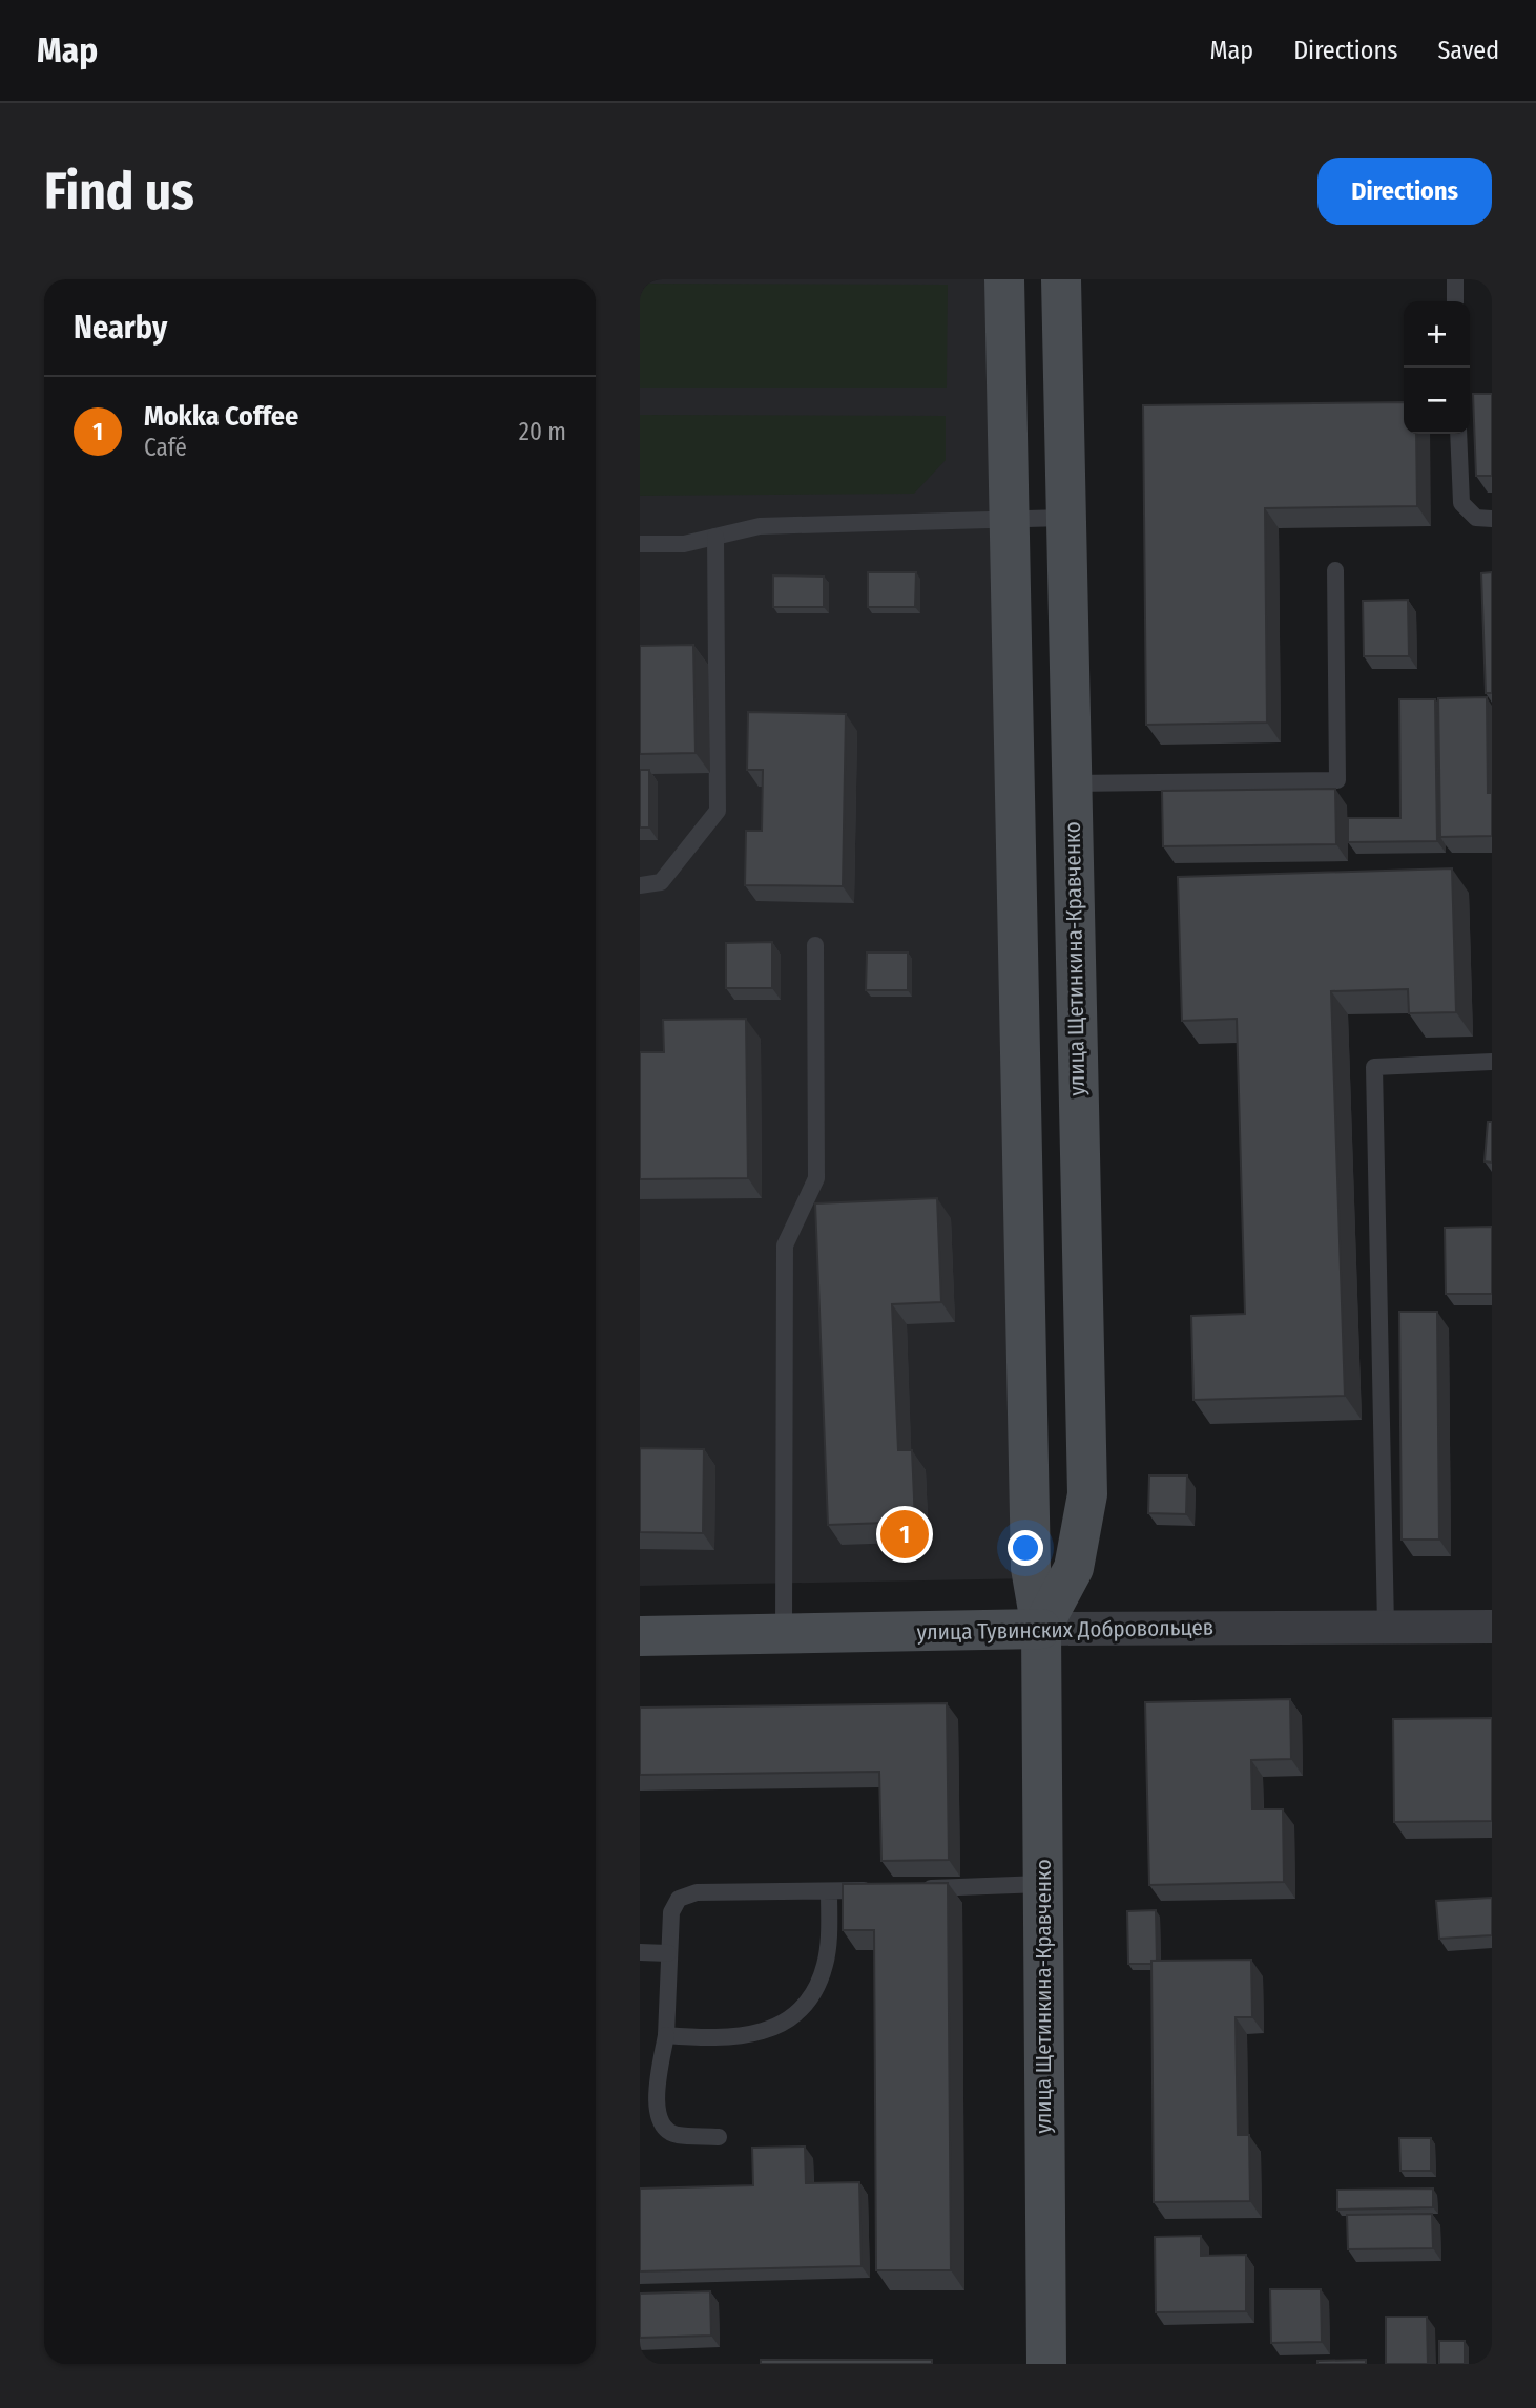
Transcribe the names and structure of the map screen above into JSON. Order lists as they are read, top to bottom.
{
  "streets": {
    "street": ["улица Щетинкина-Кравченко", "улица Тувинских Добровольцев"]
  },
  "crossings": [
    ["улица Щетинкина-Кравченко", "улица Тувинских Добровольцев"]
  ],
  "page": {
    "header": "Map",
    "nav": ["Map", "Directions", "Saved"],
    "buttons": "Directions",
    "title": "Find us",
    "heading": "Nearby",
    "map_buttons": ["+", "−"],
    "list": [
      {
        "mark": "1",
        "name": "Mokka Coffee",
        "note": "Café",
        "value": "20 m"
      }
    ],
    "pins": "1"
  }
}
